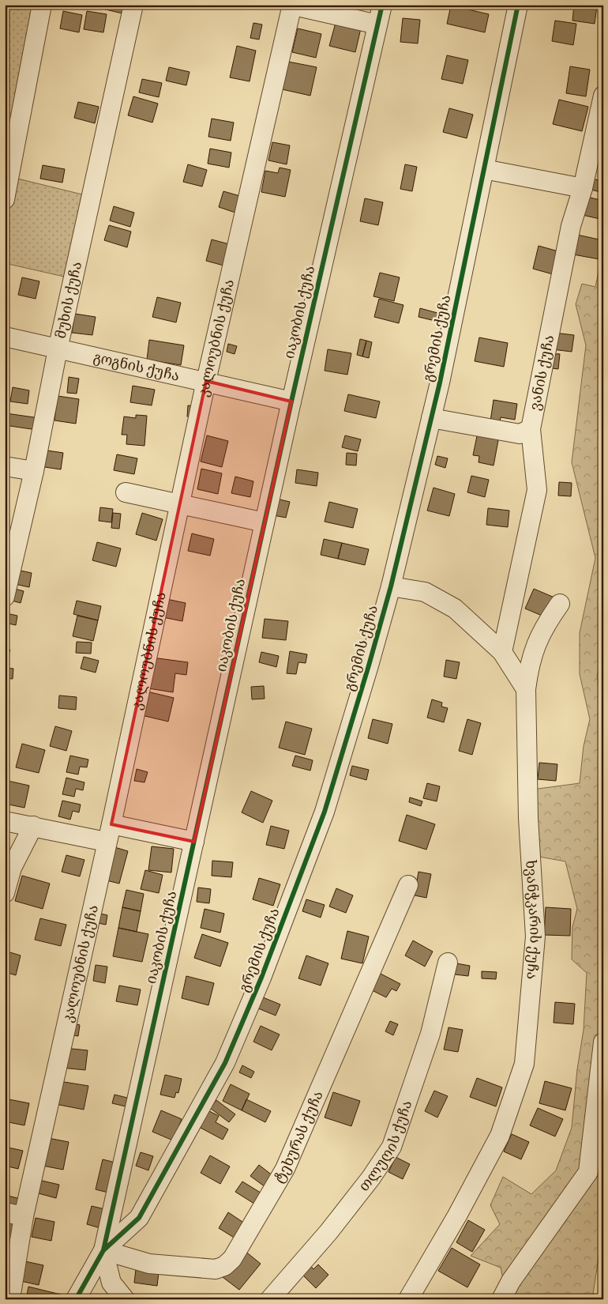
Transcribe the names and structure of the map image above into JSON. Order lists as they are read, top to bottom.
{
  "streets": {
    "street": [
      "მუხის ქუჩა",
      "იაკობის ქუჩა",
      "კალოუბნის ქუჩა",
      "გრემის ქუჩა",
      "გოგნის ქუჩა",
      "ვანის ქუჩა",
      "ხვანჭკარის ქუჩა",
      "ტეხურას ქუჩა",
      "თლუღის ქუჩა"
    ]
  },
  "crossings": [
    ["მუხის ქუჩა", "გოგნის ქუჩა"],
    ["იაკობის ქუჩა", "გრემის ქუჩა"],
    ["იაკობის ქუჩა", "გოგნის ქუჩა"],
    ["იაკობის ქუჩა", "ტეხურას ქუჩა"],
    ["კალოუბნის ქუჩა", "გოგნის ქუჩა"],
    ["გრემის ქუჩა", "ტეხურას ქუჩა"]
  ]
}
